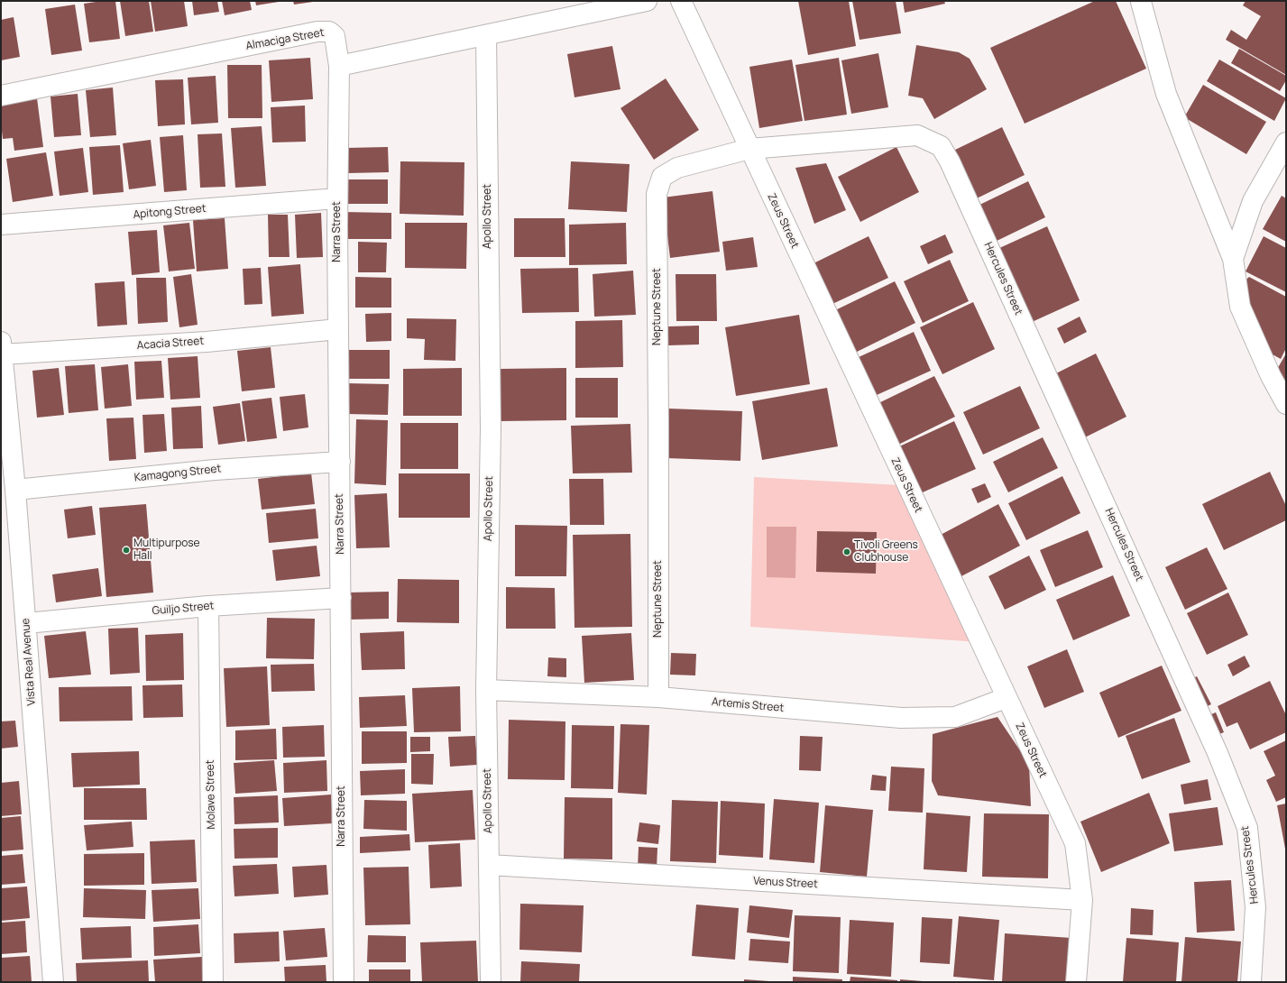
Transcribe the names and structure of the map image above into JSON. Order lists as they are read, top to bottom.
{
  "streets": {
    "street": [
      "Almaciga Street",
      "Apitong Street",
      "Apollo Street",
      "Zeus Street",
      "Narra Street",
      "Hercules Street",
      "Neptune Street",
      "Acacia Street",
      "Kamagong Street",
      "Guiljo Street",
      "Vista Real Avenue",
      "Artemis Street",
      "Molave Street",
      "Venus Street"
    ]
  },
  "crossings": [
    ["Almaciga Street", "Narra Street"],
    ["Apitong Street", "Narra Street"],
    ["Apollo Street", "Artemis Street"],
    ["Apollo Street", "Venus Street"],
    ["Zeus Street", "Neptune Street"],
    ["Zeus Street", "Artemis Street"],
    ["Zeus Street", "Venus Street"],
    ["Narra Street", "Acacia Street"],
    ["Narra Street", "Kamagong Street"],
    ["Narra Street", "Guiljo Street"],
    ["Hercules Street", "Neptune Street"],
    ["Neptune Street", "Artemis Street"],
    ["Acacia Street", "Vista Real Avenue"],
    ["Kamagong Street", "Vista Real Avenue"],
    ["Guiljo Street", "Vista Real Avenue"],
    ["Guiljo Street", "Molave Street"]
  ],
  "places": ["Multipurpose Hall", "Tivoli Greens Clubhouse"]
}
